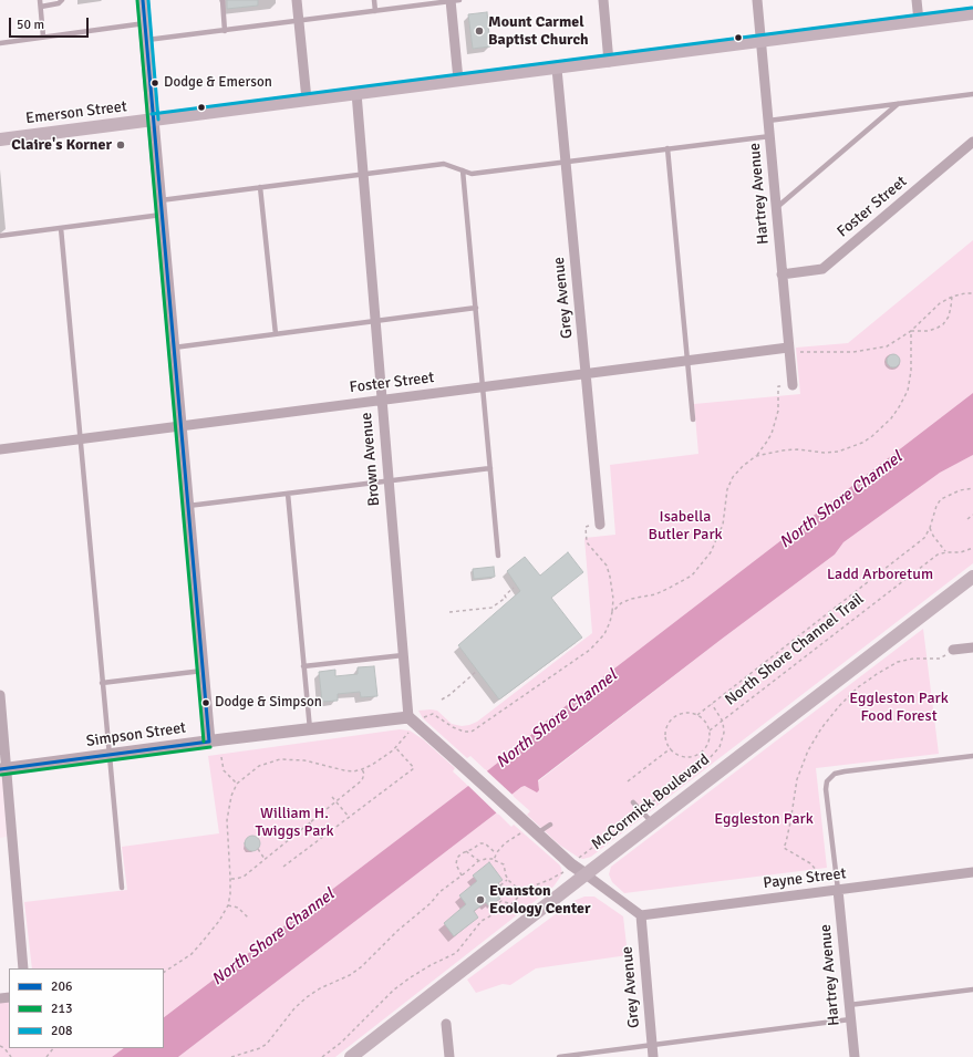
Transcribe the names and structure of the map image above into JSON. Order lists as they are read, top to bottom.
{
  "streets": {
    "main road": ["Emerson Street", "McCormick Boulevard"],
    "street": [
      "Hartrey Avenue",
      "Foster Street",
      "Grey Avenue",
      "Brown Avenue",
      "Simpson Street",
      "Payne Street"
    ],
    "path": ["North Shore Channel Trail"]
  },
  "crossings": [
    ["Emerson Street", "Hartrey Avenue"],
    ["Emerson Street", "Grey Avenue"],
    ["Emerson Street", "Brown Avenue"],
    ["Hartrey Avenue", "Foster Street"],
    ["Hartrey Avenue", "Payne Street"],
    ["Foster Street", "Grey Avenue"],
    ["Foster Street", "Brown Avenue"],
    ["Grey Avenue", "Payne Street"],
    ["Brown Avenue", "Simpson Street"]
  ],
  "water": ["North Shore Channel"],
  "parks": [
    "Isabella Butler Park",
    "Ladd Arboretum",
    "Eggleston Park Food Forest",
    "William H. Twiggs Park",
    "Eggleston Park"
  ],
  "places": [
    "Mount Carmel Baptist Church",
    "Dodge & Emerson",
    "Claire's Korner",
    "Dodge & Simpson",
    "Evanston Ecology Center"
  ],
  "lines": ["transit line 206", "transit line 213", "transit line 208"],
  "legend": ["206", "213", "208"],
  "scale_bar": "50 m"
}
